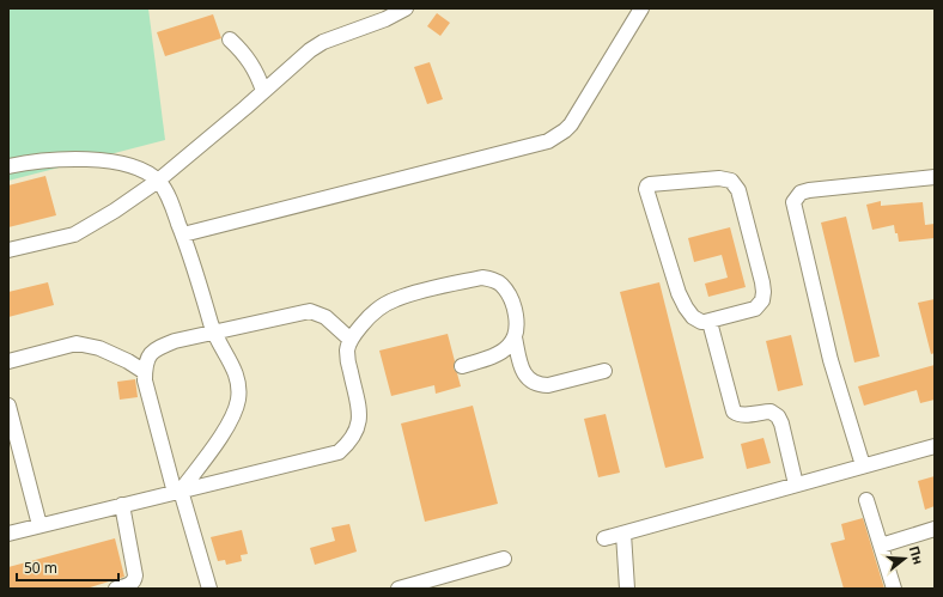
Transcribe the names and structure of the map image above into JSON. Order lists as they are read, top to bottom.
{
  "scale_bar": "50 m",
  "north": "right"
}
